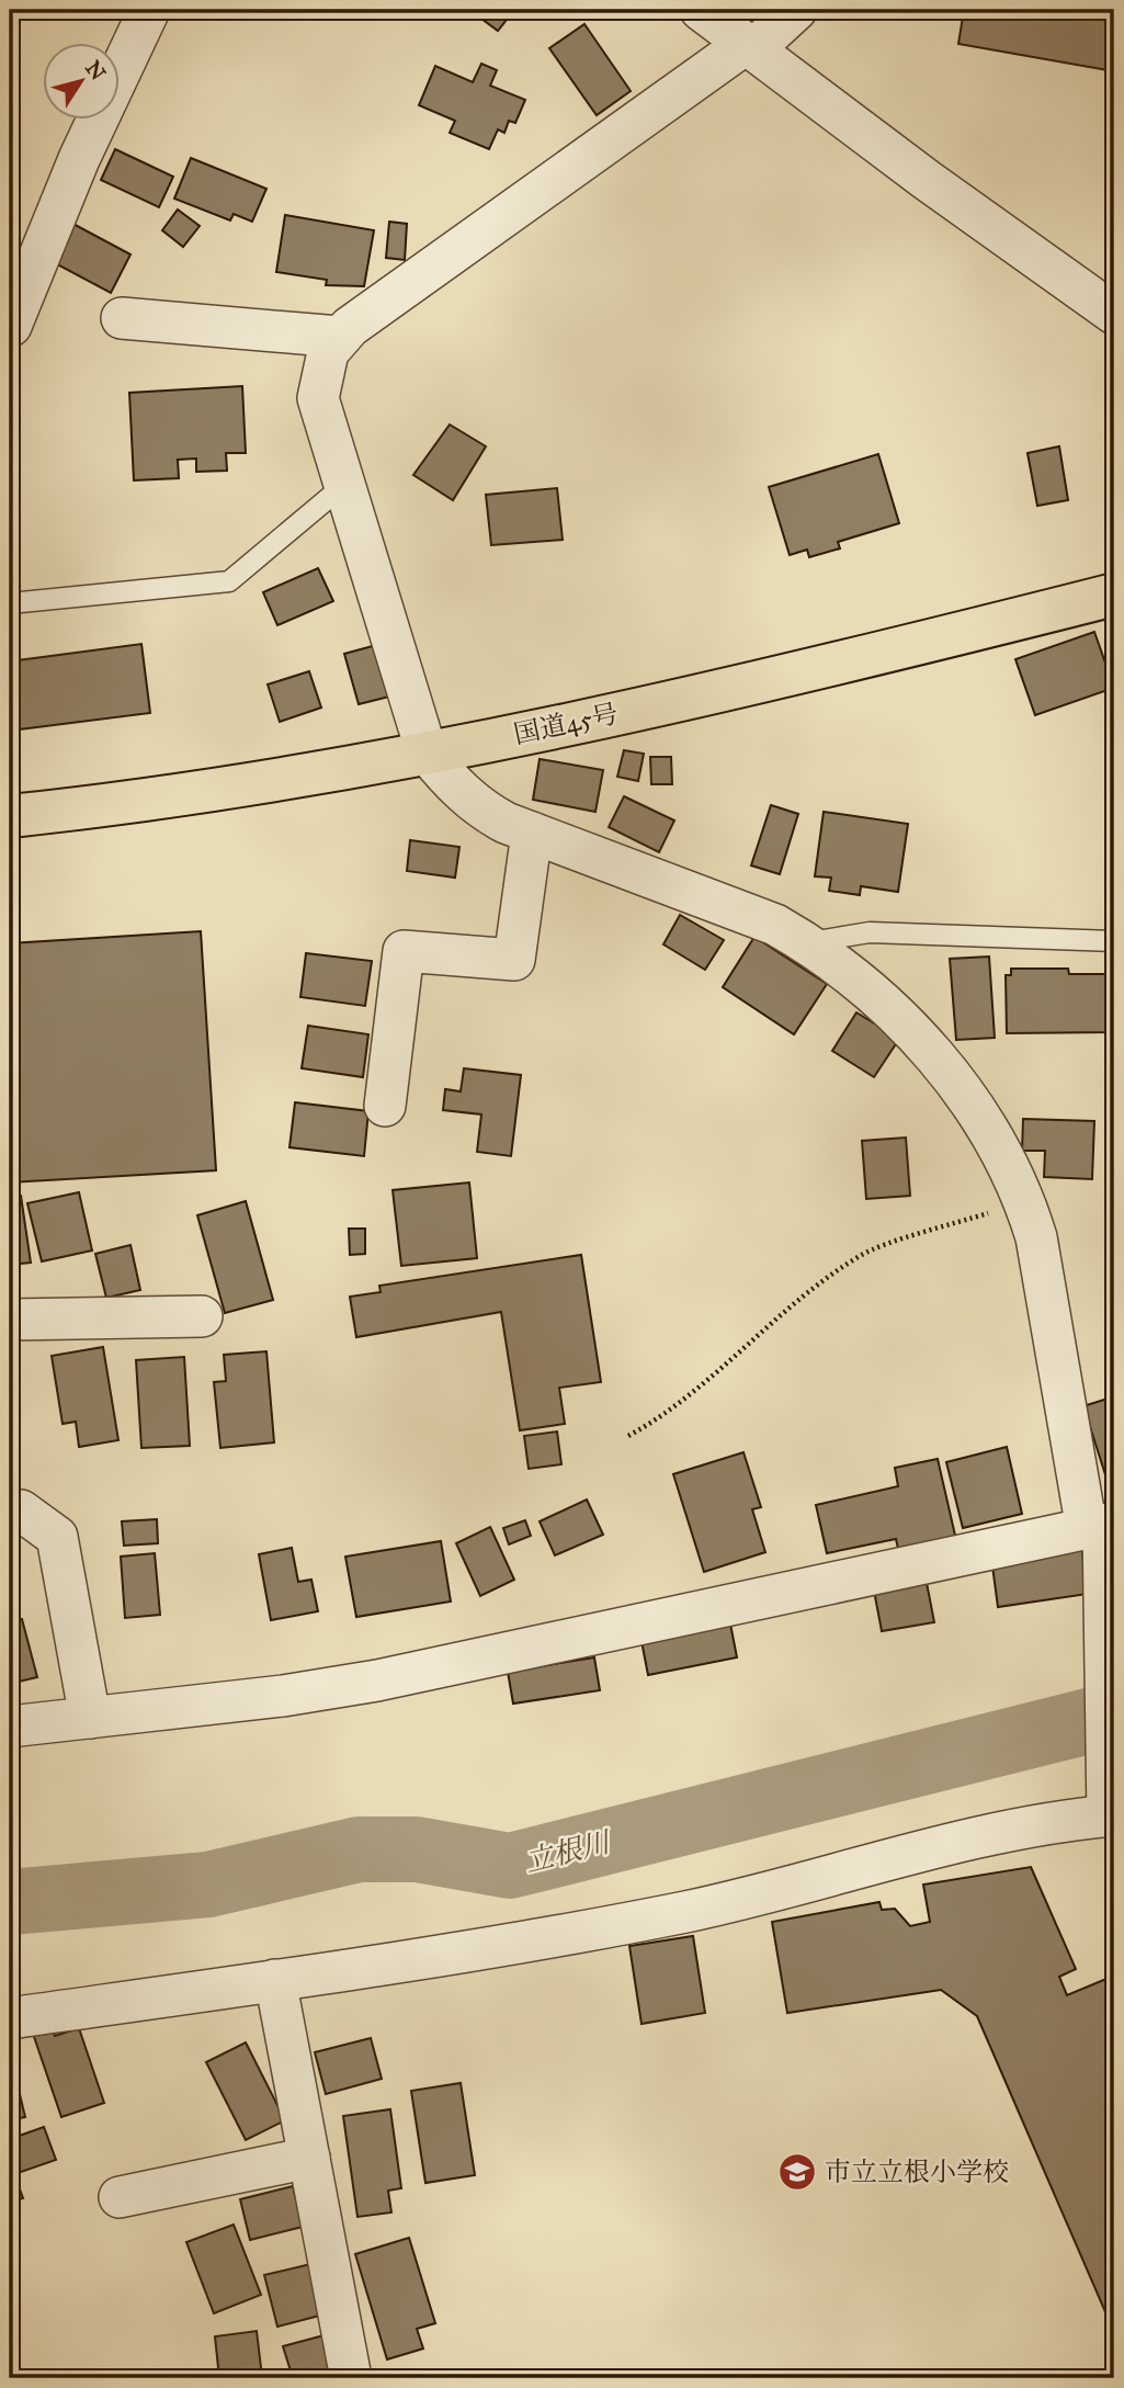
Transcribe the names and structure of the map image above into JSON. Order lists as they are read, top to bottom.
{
  "streets": {
    "highway": ["国道45号"]
  },
  "water": ["立根川"],
  "places": {
    "school or university": ["市立立根小学校"]
  },
  "north": "top right"
}
